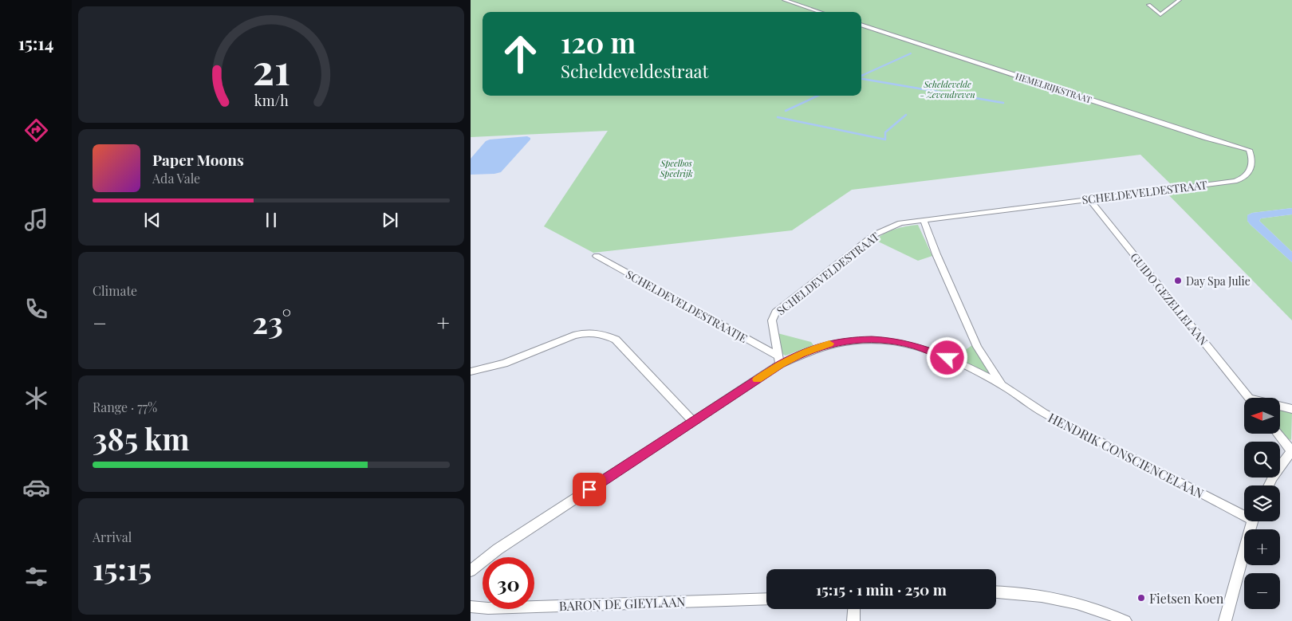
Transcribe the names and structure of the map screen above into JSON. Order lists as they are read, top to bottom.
{
  "streets": {
    "street": [
      "HEMELRIJKSTRAAT",
      "SCHELDEVELDESTRAAT",
      "GUIDO GEZELLELAAN",
      "SCHELDEVELDESTRAATJE",
      "HENDRIK CONSCIENCELAAN",
      "BARON DE GIEYLAAN"
    ]
  },
  "crossings": [
    ["HEMELRIJKSTRAAT", "SCHELDEVELDESTRAAT"],
    ["SCHELDEVELDESTRAAT", "GUIDO GEZELLELAAN"],
    ["SCHELDEVELDESTRAAT", "SCHELDEVELDESTRAATJE"],
    ["SCHELDEVELDESTRAAT", "HENDRIK CONSCIENCELAAN"],
    ["SCHELDEVELDESTRAATJE", "HENDRIK CONSCIENCELAAN"]
  ],
  "parks": ["Scheldevelde - Zevendreven", "Speelbos Speelrijk"],
  "places": ["Day Spa Julie", "Fietsen Koen"],
  "north": "left",
  "page": {
    "tabs": "15:14",
    "turn": ["120 m", "Scheldeveldestraat"],
    "song": ["Paper Moons", "Ada Vale"],
    "tile": [
      "Climate",
      ["Range · 77%", "385 km"],
      ["Arrival", "15:15"]
    ],
    "heat": ["−", "23°", "+"],
    "map_buttons": ["+", "−"],
    "limit": "30",
    "trip": "15:15 · 1 min · 250 m",
    "gauge": ["21", "km/h"]
  }
}
